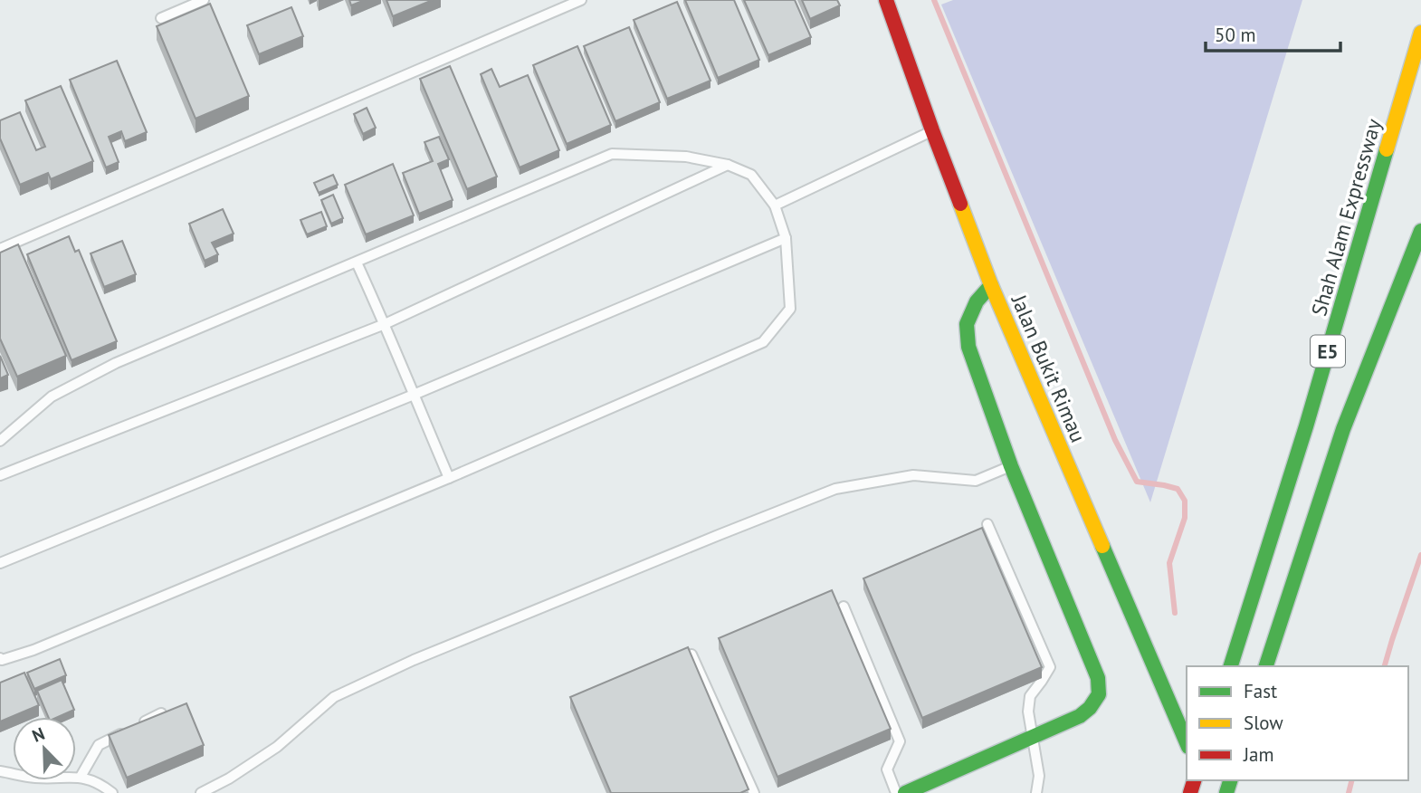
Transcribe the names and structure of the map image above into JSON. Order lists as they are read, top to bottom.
{
  "streets": {
    "main road": ["Shah Alam Expressway", "E5", "Jalan Bukit Rimau"]
  },
  "legend": ["Fast", "Slow", "Jam"],
  "scale_bar": "50 m",
  "north": "top left"
}
